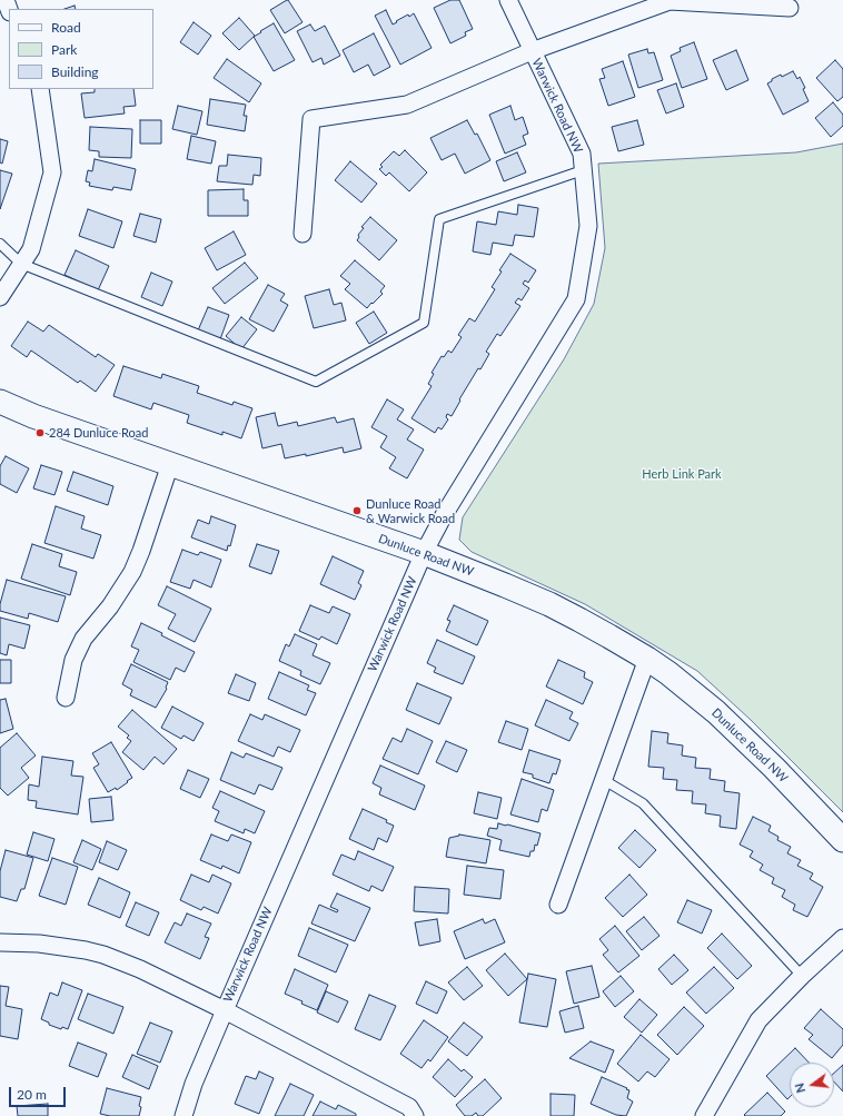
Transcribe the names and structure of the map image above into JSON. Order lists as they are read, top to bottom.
{
  "streets": {
    "street": ["Warwick Road NW", "Dunluce Road NW"]
  },
  "crossings": [
    ["Warwick Road NW", "Dunluce Road NW"]
  ],
  "parks": ["Herb Link Park"],
  "places": ["284 Dunluce Road", "Dunluce Road & Warwick Road"],
  "legend": ["Road", "Park", "Building"],
  "scale_bar": "20 m",
  "north": "left"
}
